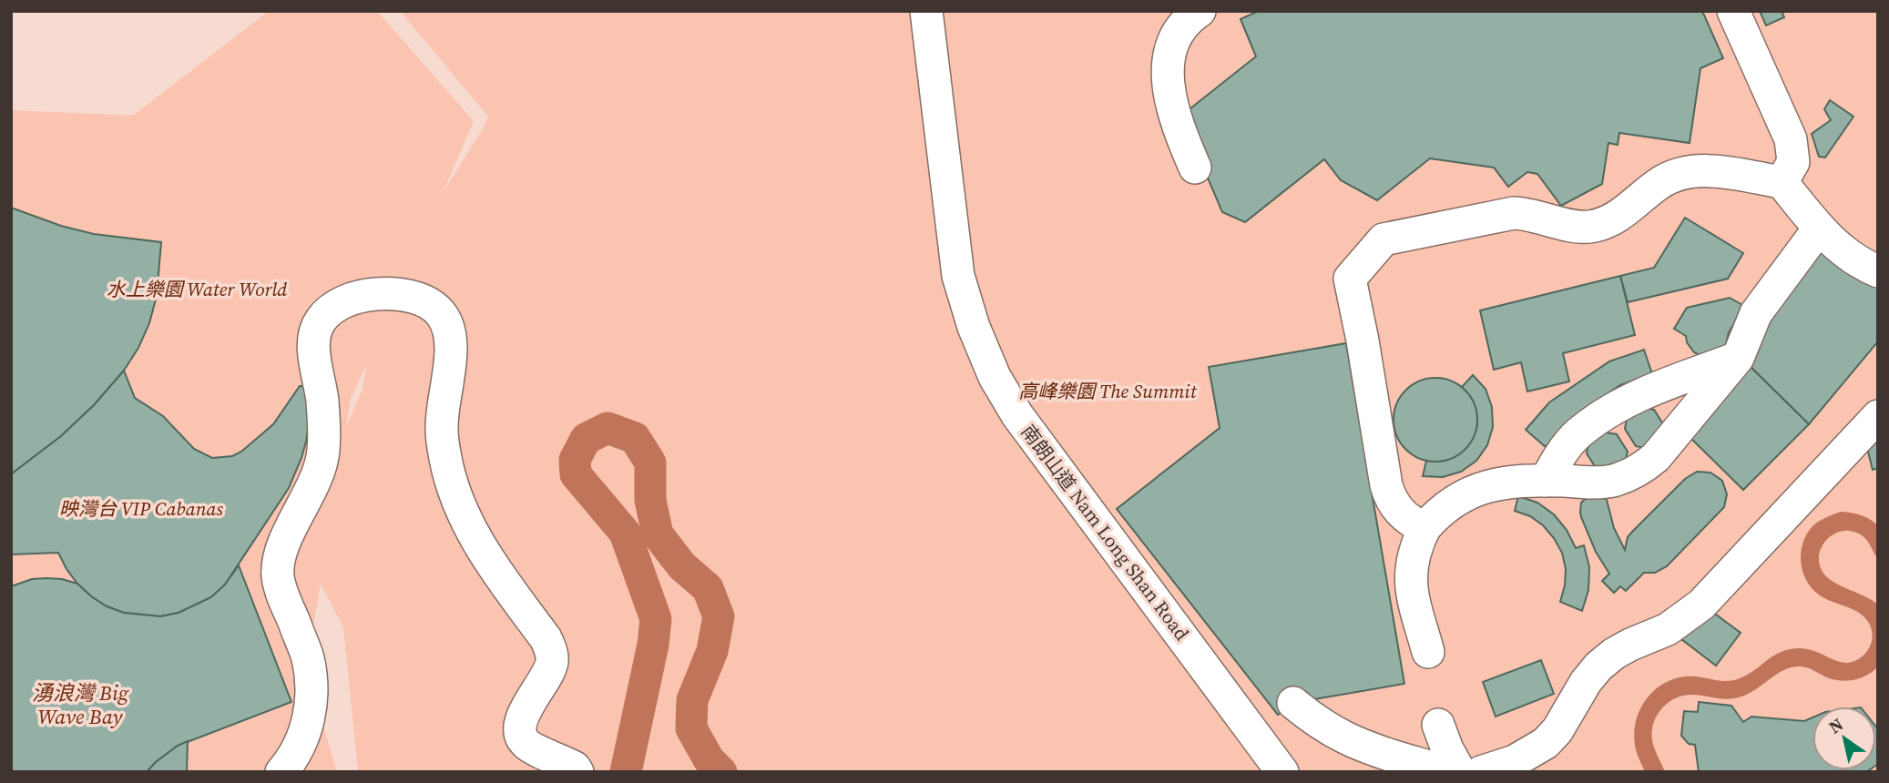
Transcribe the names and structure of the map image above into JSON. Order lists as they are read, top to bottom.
{
  "streets": {
    "street": ["南朗山道 Nam Long Shan Road"]
  },
  "water": ["湧浪灣 Big Wave Bay"],
  "parks": ["水上樂園 Water World", "高峰樂園 The Summit", "映灣台 VIP Cabanas"],
  "north": "top left"
}
